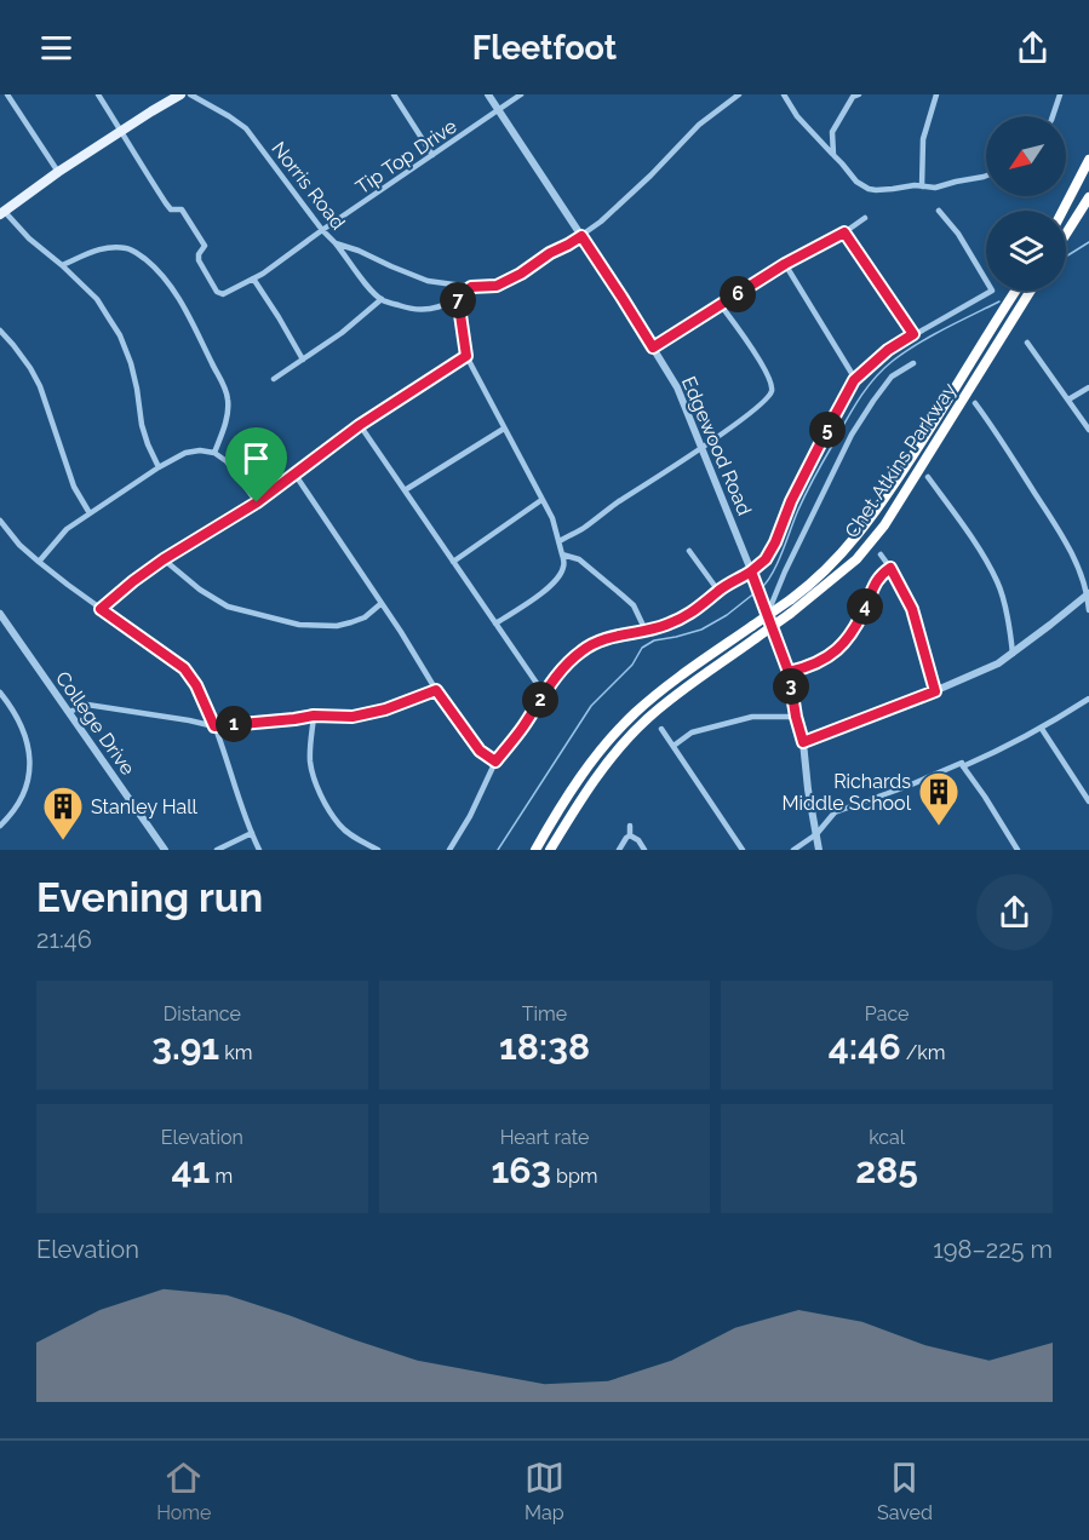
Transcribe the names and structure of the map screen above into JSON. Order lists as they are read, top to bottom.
{
  "streets": {
    "highway": ["Chet Atkins Parkway"],
    "street": [
      "Tip Top Drive",
      "Norris Road",
      "Edgewood Road",
      "College Drive"
    ]
  },
  "crossings": [
    ["Tip Top Drive", "Norris Road"],
    ["Tip Top Drive", "Edgewood Road"],
    ["Norris Road", "Edgewood Road"]
  ],
  "places": {
    "building": ["Richards Middle School", "Stanley Hall"]
  },
  "north": "bottom left",
  "page": {
    "header": "Fleetfoot",
    "pins": [
      "6",
      "7",
      "5",
      "4",
      "3",
      "2",
      "1"
    ],
    "heading": ["Evening run", "21:46"],
    "stats": [
      ["Distance", "3.91 km"],
      ["Time", "18:38"],
      ["Pace", "4:46 /km"],
      ["Elevation", "41 m"],
      ["Heart rate", "163 bpm"],
      ["kcal", "285"]
    ],
    "chart": ["Elevation", "198–225 m"],
    "tabs": ["Home", "Map", "Saved"]
  }
}
